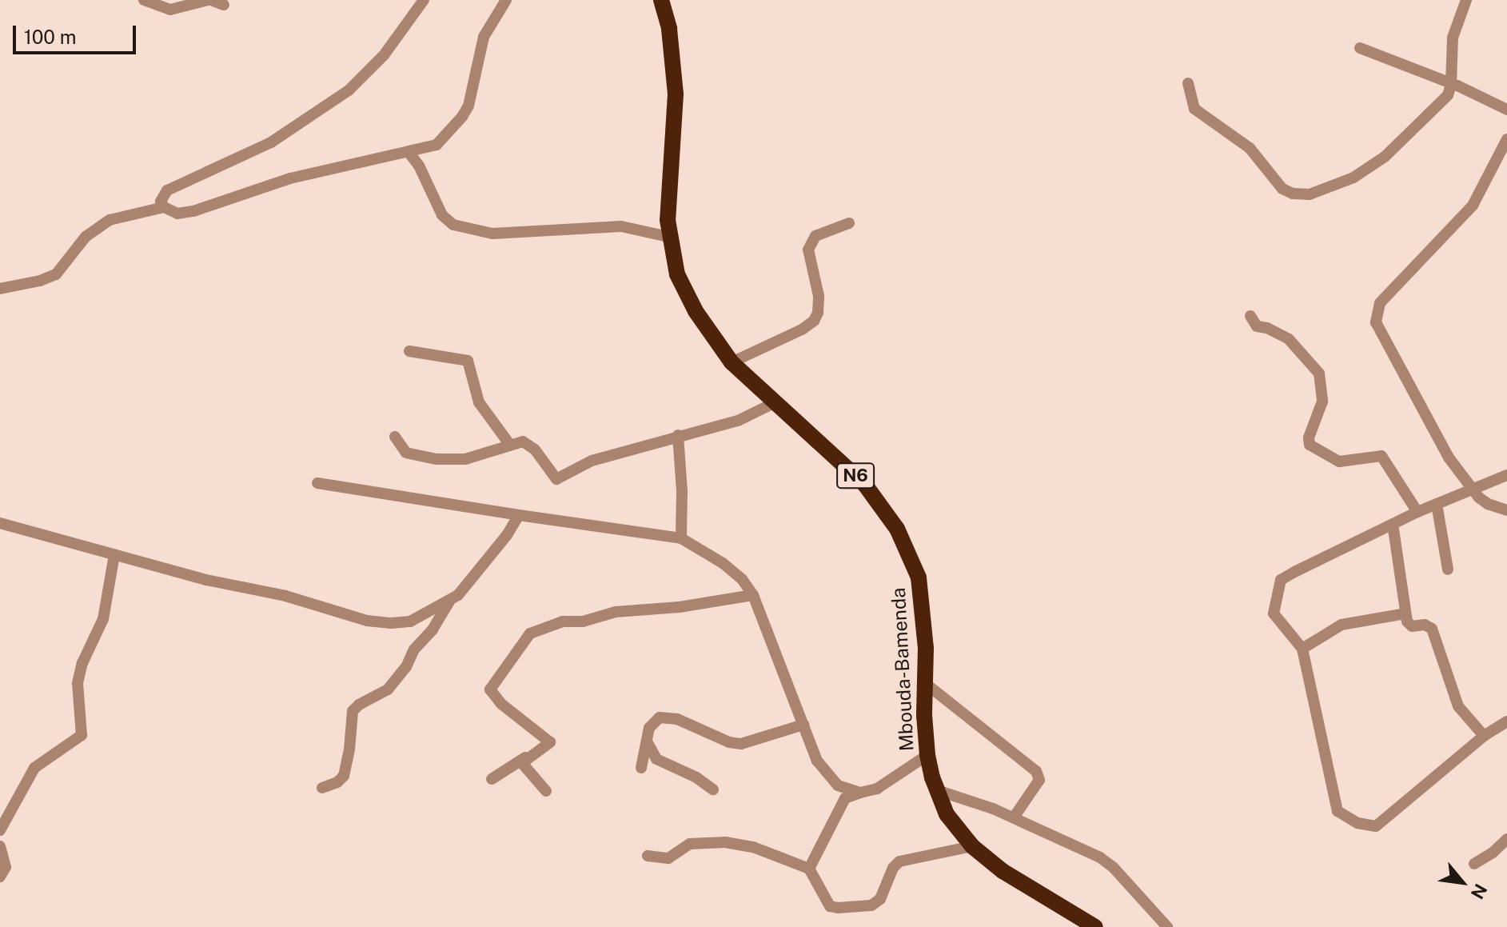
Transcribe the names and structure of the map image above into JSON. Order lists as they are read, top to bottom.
{
  "streets": {
    "highway": ["N6", "Mbouda-Bamenda"]
  },
  "scale_bar": "100 m",
  "north": "bottom right"
}
